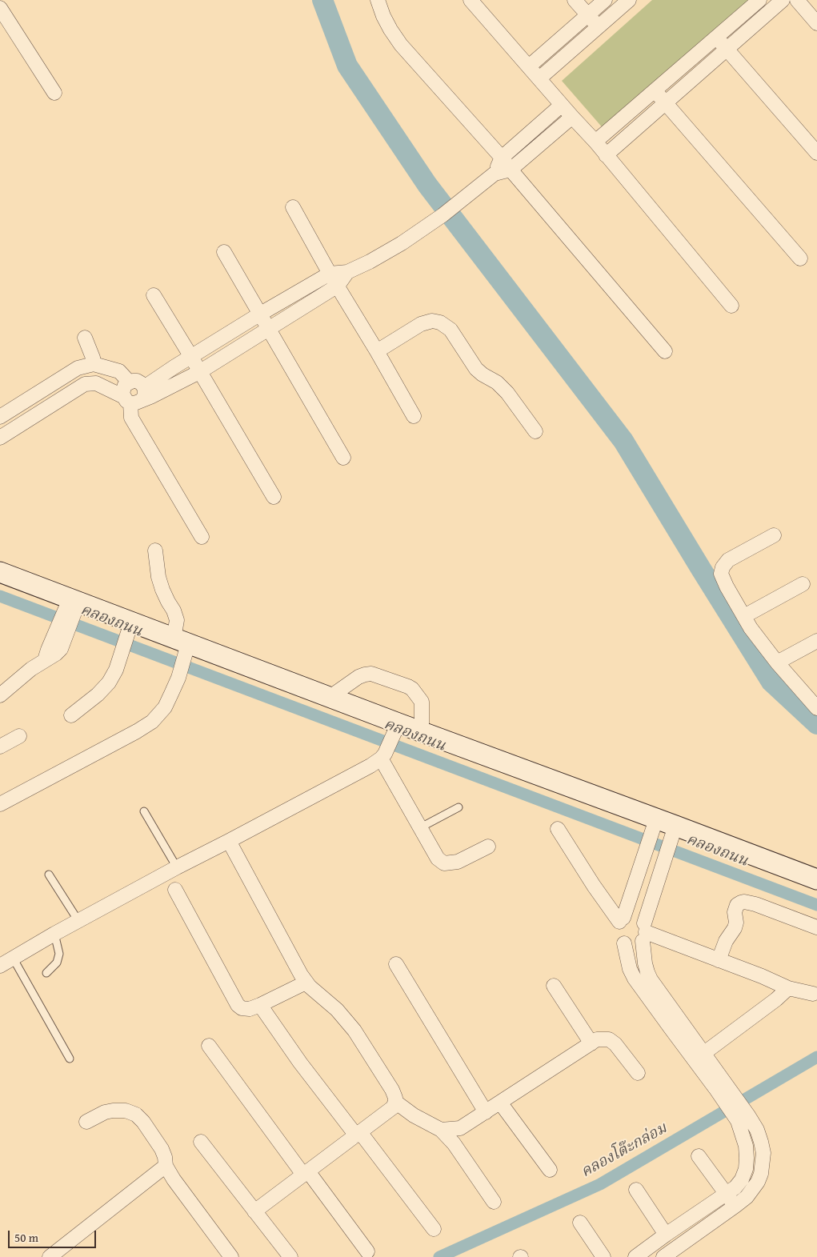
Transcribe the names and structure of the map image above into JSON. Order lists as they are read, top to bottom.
{
  "water": ["คลองถนน", "คลองโต๊ะกล่อม"],
  "scale_bar": "50 m"
}
